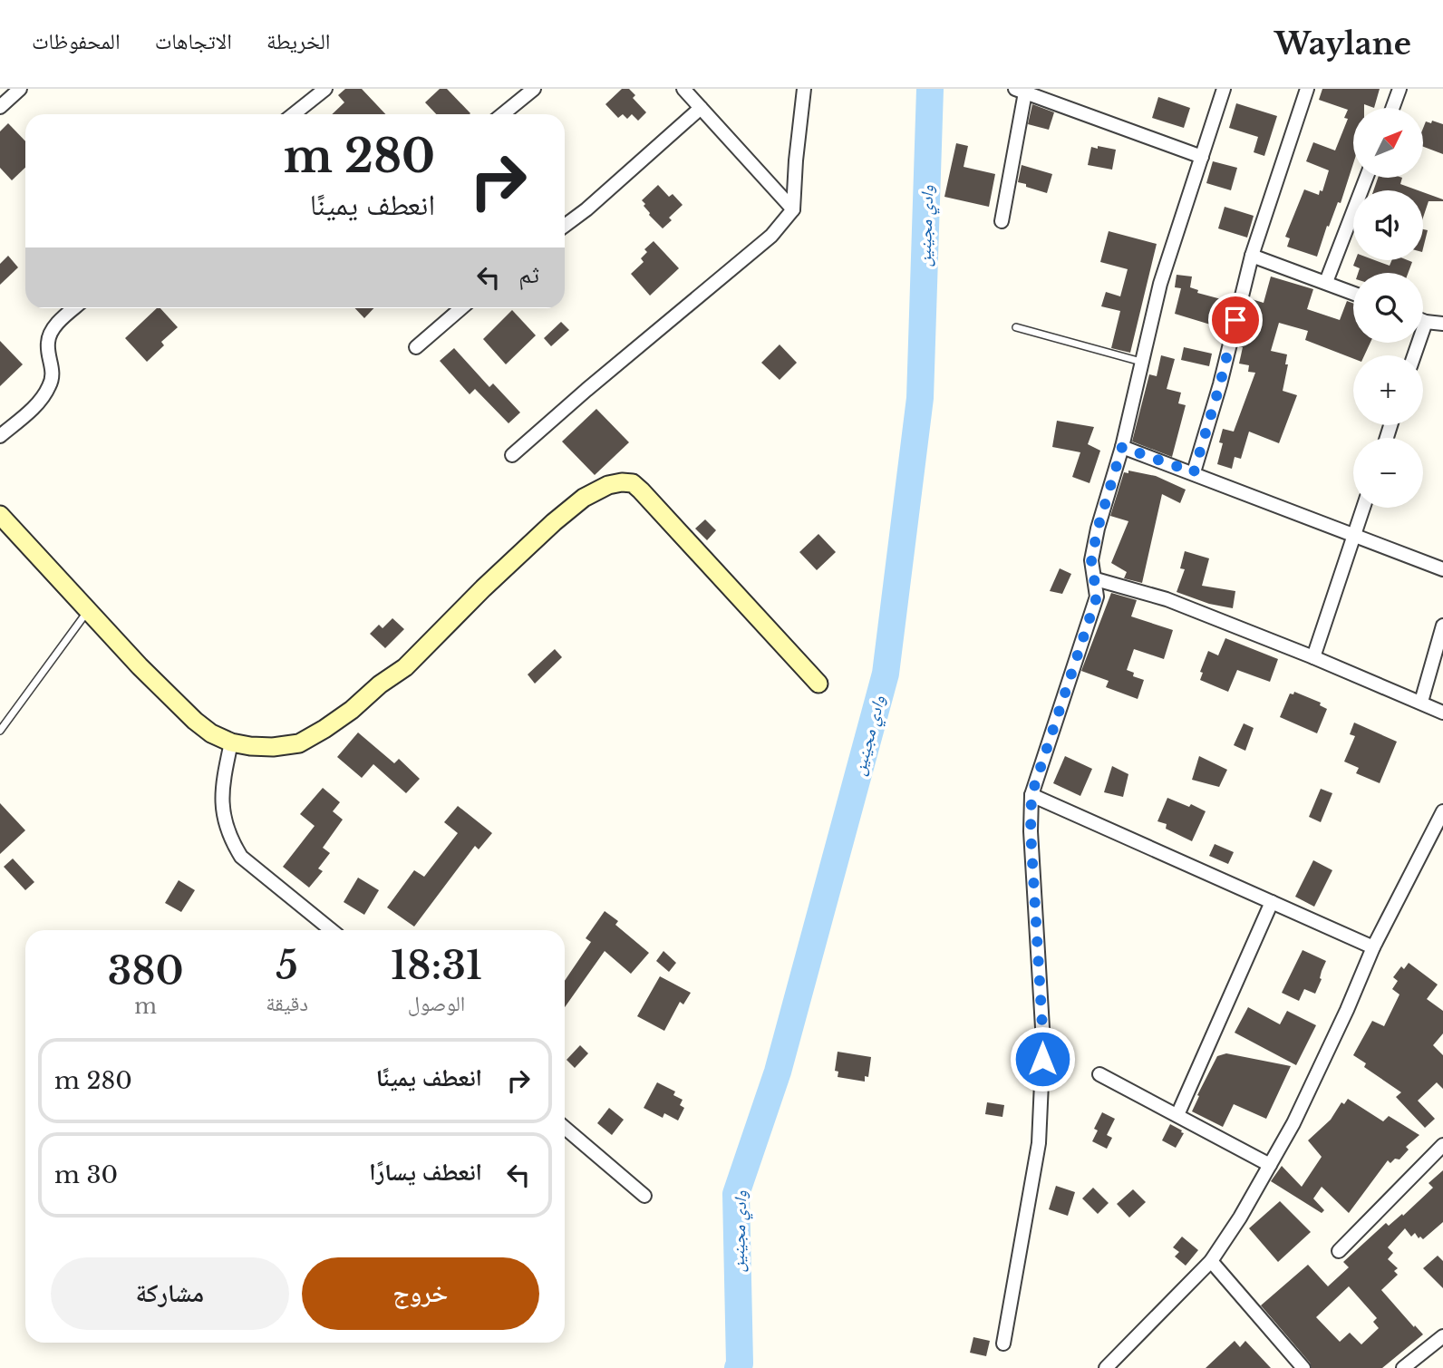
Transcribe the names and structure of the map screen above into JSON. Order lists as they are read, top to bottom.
{
  "water": ["وادي مجينين"],
  "north": "top right",
  "page": {
    "header": "Waylane",
    "nav": ["الخريطة", "الاتجاهات", "المحفوظات"],
    "map_buttons": ["+", "−"],
    "turn": ["280 m", "انعطف يمينًا"],
    "then": "ثم",
    "eta": [
      "18:31",
      "الوصول",
      "5",
      "دقيقة",
      "380",
      "m"
    ],
    "list": [
      {
        "name": "انعطف يمينًا",
        "value": "280 m"
      },
      {
        "name": "انعطف يسارًا",
        "value": "30 m"
      }
    ],
    "buttons": ["خروج", "مشاركة"]
  }
}
